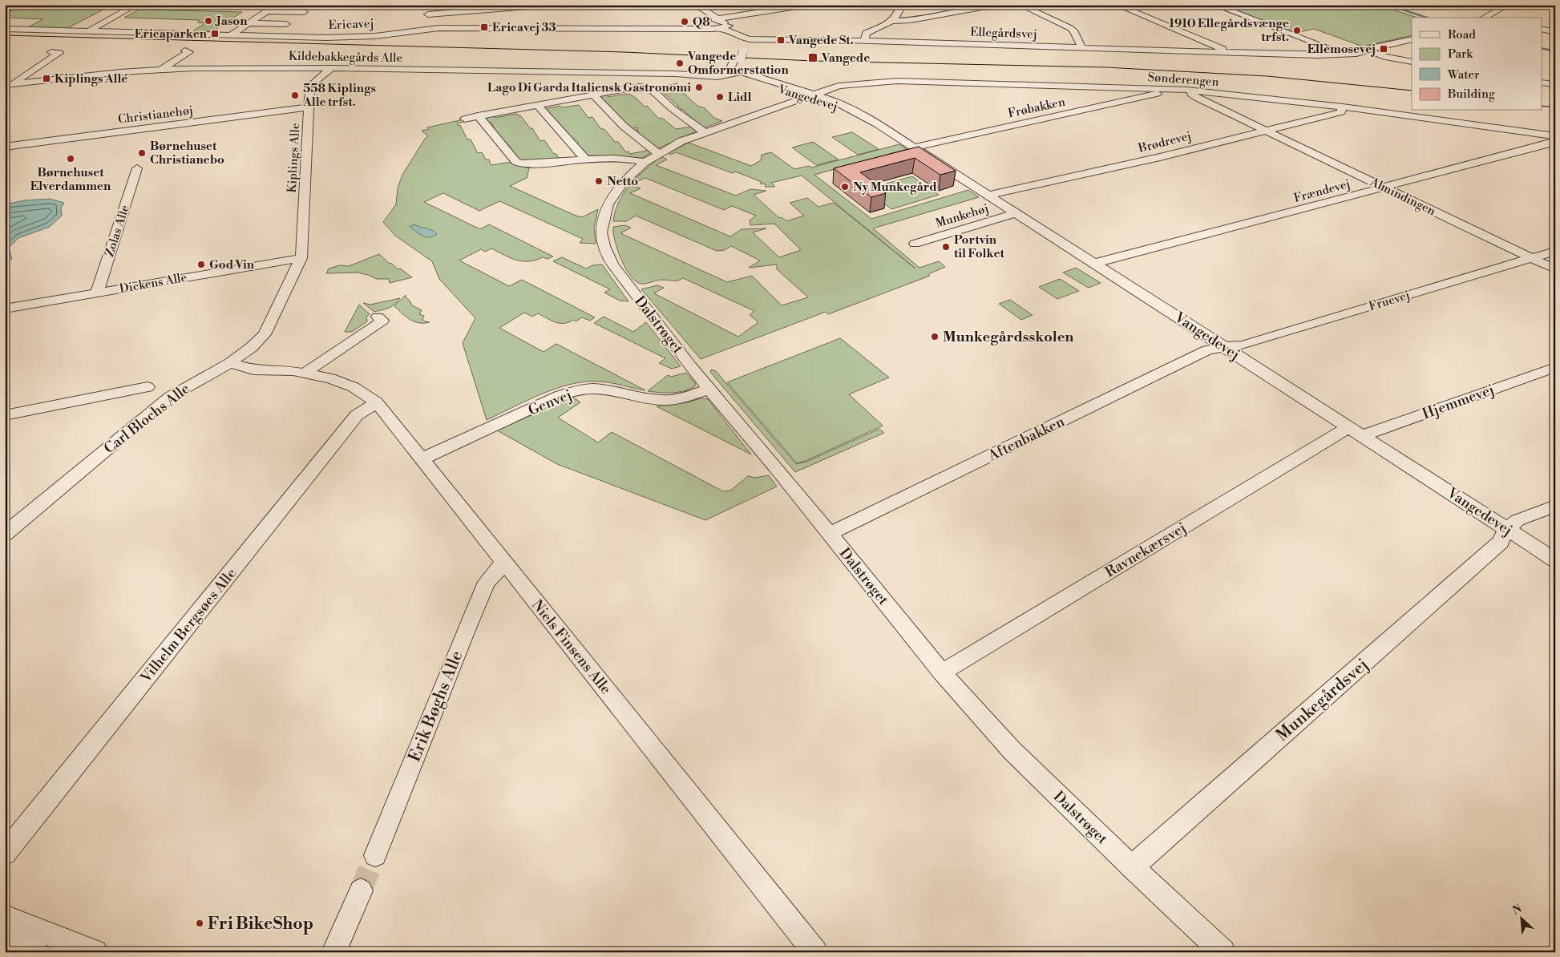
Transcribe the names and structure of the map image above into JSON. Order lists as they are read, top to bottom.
{
  "streets": {
    "street": [
      "Ericavej",
      "Ellegårdsvej",
      "Kildebakkegårds Alle",
      "Sønderengen",
      "Vangedevej",
      "Frøbakken",
      "Christianehøj",
      "Brødrevej",
      "Kiplings Alle",
      "Frændevej",
      "Almindingen",
      "Munkehøj",
      "Zolas Alle",
      "Dickens Alle",
      "Fruevej",
      "Dalstrøget",
      "Hjemmevej",
      "Genvej",
      "Carl Blochs Alle",
      "Aftenbakken",
      "Ravnekærsvej",
      "Vilhelm Bergsøes Alle",
      "Niels Finsens Alle",
      "Munkegårdsvej",
      "Erik Bøghs Alle"
    ]
  },
  "crossings": [
    ["Kildebakkegårds Alle", "Vangedevej"],
    ["Kildebakkegårds Alle", "Kiplings Alle"],
    ["Sønderengen", "Vangedevej"],
    ["Sønderengen", "Frøbakken"],
    ["Sønderengen", "Brødrevej"],
    ["Sønderengen", "Almindingen"],
    ["Sønderengen", "Dalstrøget"],
    ["Vangedevej", "Frøbakken"],
    ["Vangedevej", "Brødrevej"],
    ["Vangedevej", "Frændevej"],
    ["Vangedevej", "Munkehøj"],
    ["Vangedevej", "Fruevej"],
    ["Vangedevej", "Dalstrøget"],
    ["Vangedevej", "Hjemmevej"],
    ["Vangedevej", "Aftenbakken"],
    ["Vangedevej", "Ravnekærsvej"],
    ["Vangedevej", "Munkegårdsvej"],
    ["Christianehøj", "Kiplings Alle"],
    ["Brødrevej", "Almindingen"],
    ["Kiplings Alle", "Dickens Alle"],
    ["Kiplings Alle", "Carl Blochs Alle"],
    ["Frændevej", "Almindingen"],
    ["Almindingen", "Fruevej"],
    ["Zolas Alle", "Dickens Alle"],
    ["Dickens Alle", "Carl Blochs Alle"],
    ["Fruevej", "Aftenbakken"],
    ["Dalstrøget", "Genvej"],
    ["Dalstrøget", "Aftenbakken"],
    ["Dalstrøget", "Ravnekærsvej"],
    ["Dalstrøget", "Munkegårdsvej"],
    ["Hjemmevej", "Ravnekærsvej"],
    ["Genvej", "Niels Finsens Alle"],
    ["Carl Blochs Alle", "Niels Finsens Alle"],
    ["Vilhelm Bergsøes Alle", "Niels Finsens Alle"],
    ["Niels Finsens Alle", "Erik Bøghs Alle"]
  ],
  "places": {
    "other": [
      "Jason",
      "Q8",
      "1910 Ellegårdsvænge trfst.",
      "Vangede Omformerstation",
      "Lago Di Garda Italiensk Gastronomi",
      "558 Kiplings Alle trfst.",
      "Lidl",
      "Børnehuset Christianebo",
      "Børnehuset Elverdammen",
      "Netto",
      "Ny Munkegård",
      "Portvin til Folket",
      "God Vin",
      "Munkegårdsskolen",
      "Fri BikeShop"
    ],
    "transit": [
      "Ericavej 33",
      "Ericaparken",
      "Vangede St.",
      "Ellemosevej",
      "Vangede",
      "Kiplings Allé"
    ]
  },
  "legend": [
    "Road",
    "Park",
    "Water",
    "Building"
  ],
  "north": "top left"
}
